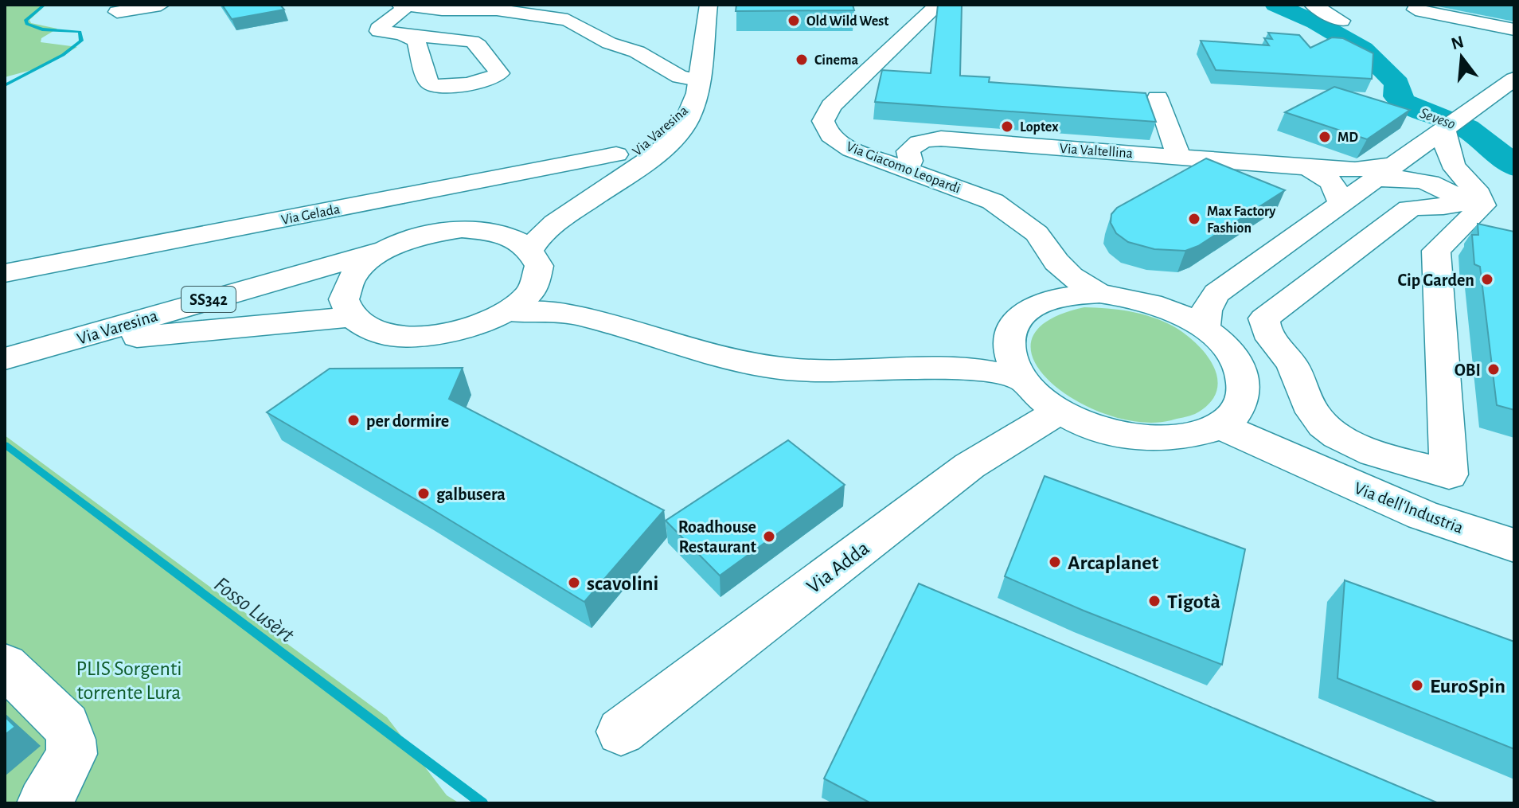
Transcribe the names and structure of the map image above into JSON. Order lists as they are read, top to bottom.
{
  "streets": {
    "street": [
      "Via Varesina",
      "Via Valtellina",
      "Via Giacomo Leopardi",
      "Via Gelada",
      "SS342",
      "Via dell'Industria",
      "Via Adda"
    ]
  },
  "crossings": [
    ["Via Varesina", "SS342"],
    ["Via Valtellina", "Via Giacomo Leopardi"],
    ["Via Giacomo Leopardi", "Via dell'Industria"],
    ["Via Giacomo Leopardi", "Via Adda"],
    ["Via dell'Industria", "Via Adda"]
  ],
  "water": ["Seveso", "Fosso Lusèrt"],
  "parks": ["PLIS Sorgenti torrente Lura"],
  "places": [
    "Old Wild West",
    "Cinema",
    "Loptex",
    "MD",
    "Max Factory Fashion",
    "Cip Garden",
    "OBI",
    "per dormire",
    "galbusera",
    "Roadhouse Restaurant",
    "Arcaplanet",
    "scavolini",
    "Tigotà",
    "EuroSpin"
  ],
  "north": "top"
}
